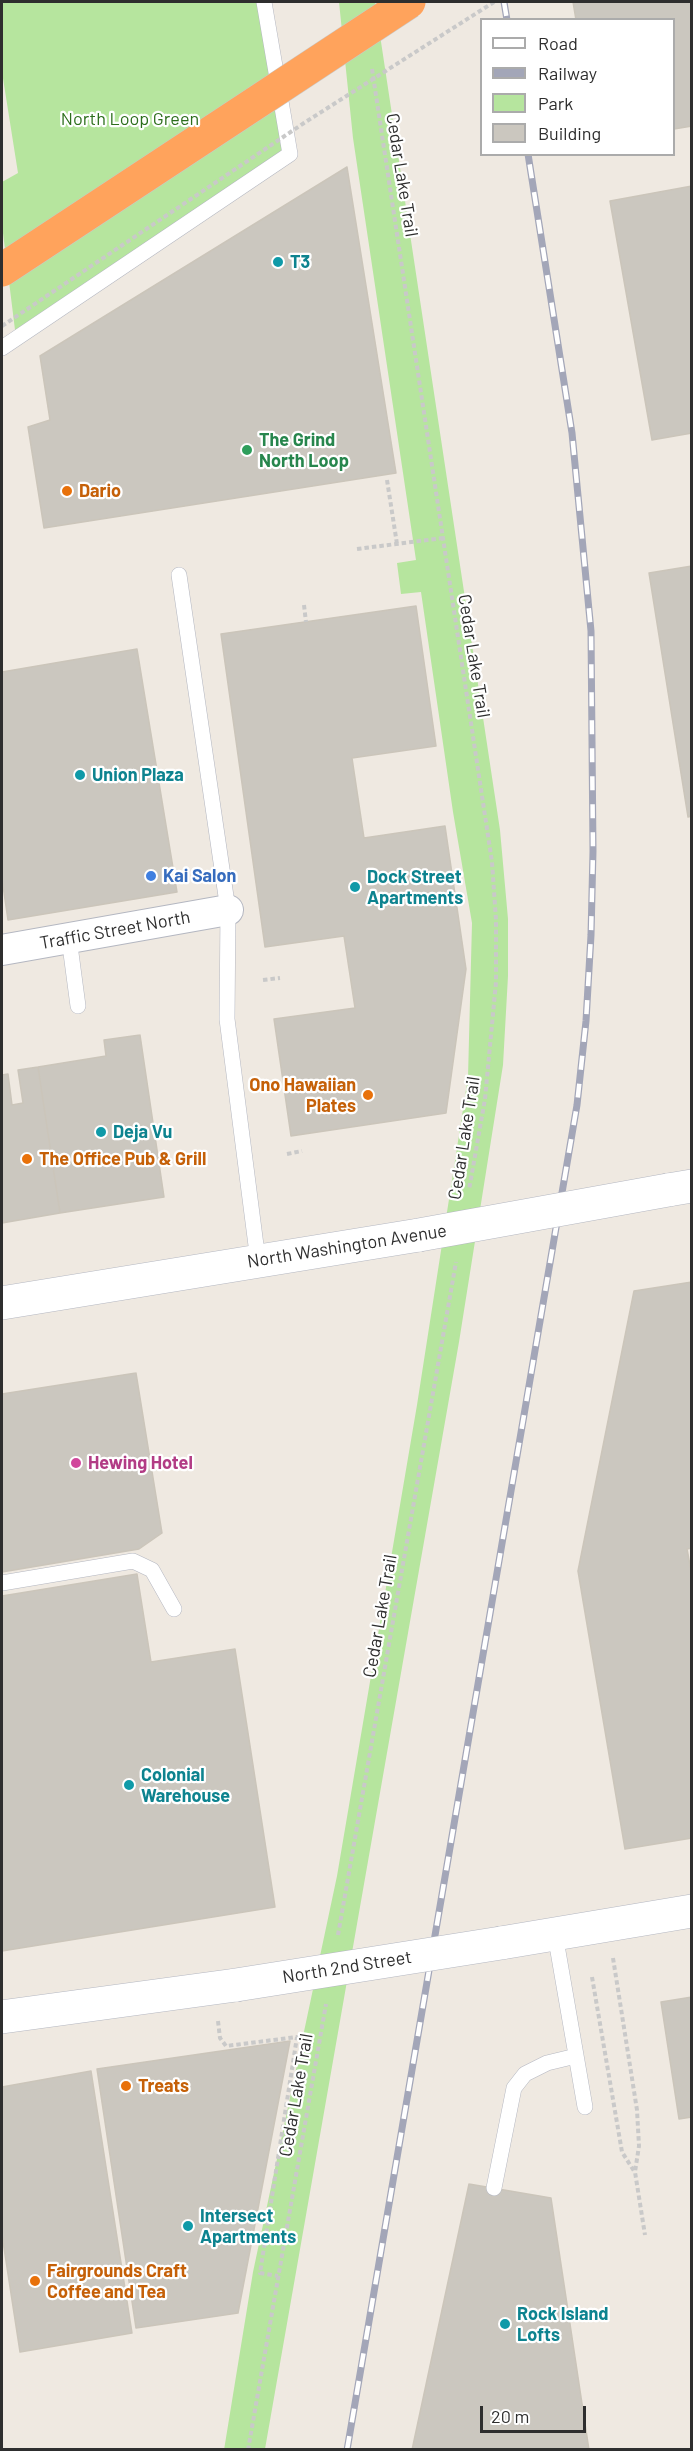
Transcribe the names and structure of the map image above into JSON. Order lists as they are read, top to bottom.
{
  "streets": {
    "street": ["Traffic Street North", "North Washington Avenue", "North 2nd Street"],
    "path": ["Cedar Lake Trail"]
  },
  "parks": ["North Loop Green"],
  "places": [
    "T3",
    "The Grind North Loop",
    "Dario",
    "Union Plaza",
    "Kai Salon",
    "Dock Street Apartments",
    "Ono Hawaiian Plates",
    "Deja Vu",
    "The Office Pub & Grill",
    "Hewing Hotel",
    "Colonial Warehouse",
    "Treats",
    "Intersect Apartments",
    "Fairgrounds Craft Coffee and Tea",
    "Rock Island Lofts"
  ],
  "legend": [
    "Road",
    "Railway",
    "Park",
    "Building"
  ],
  "scale_bar": "20 m"
}
